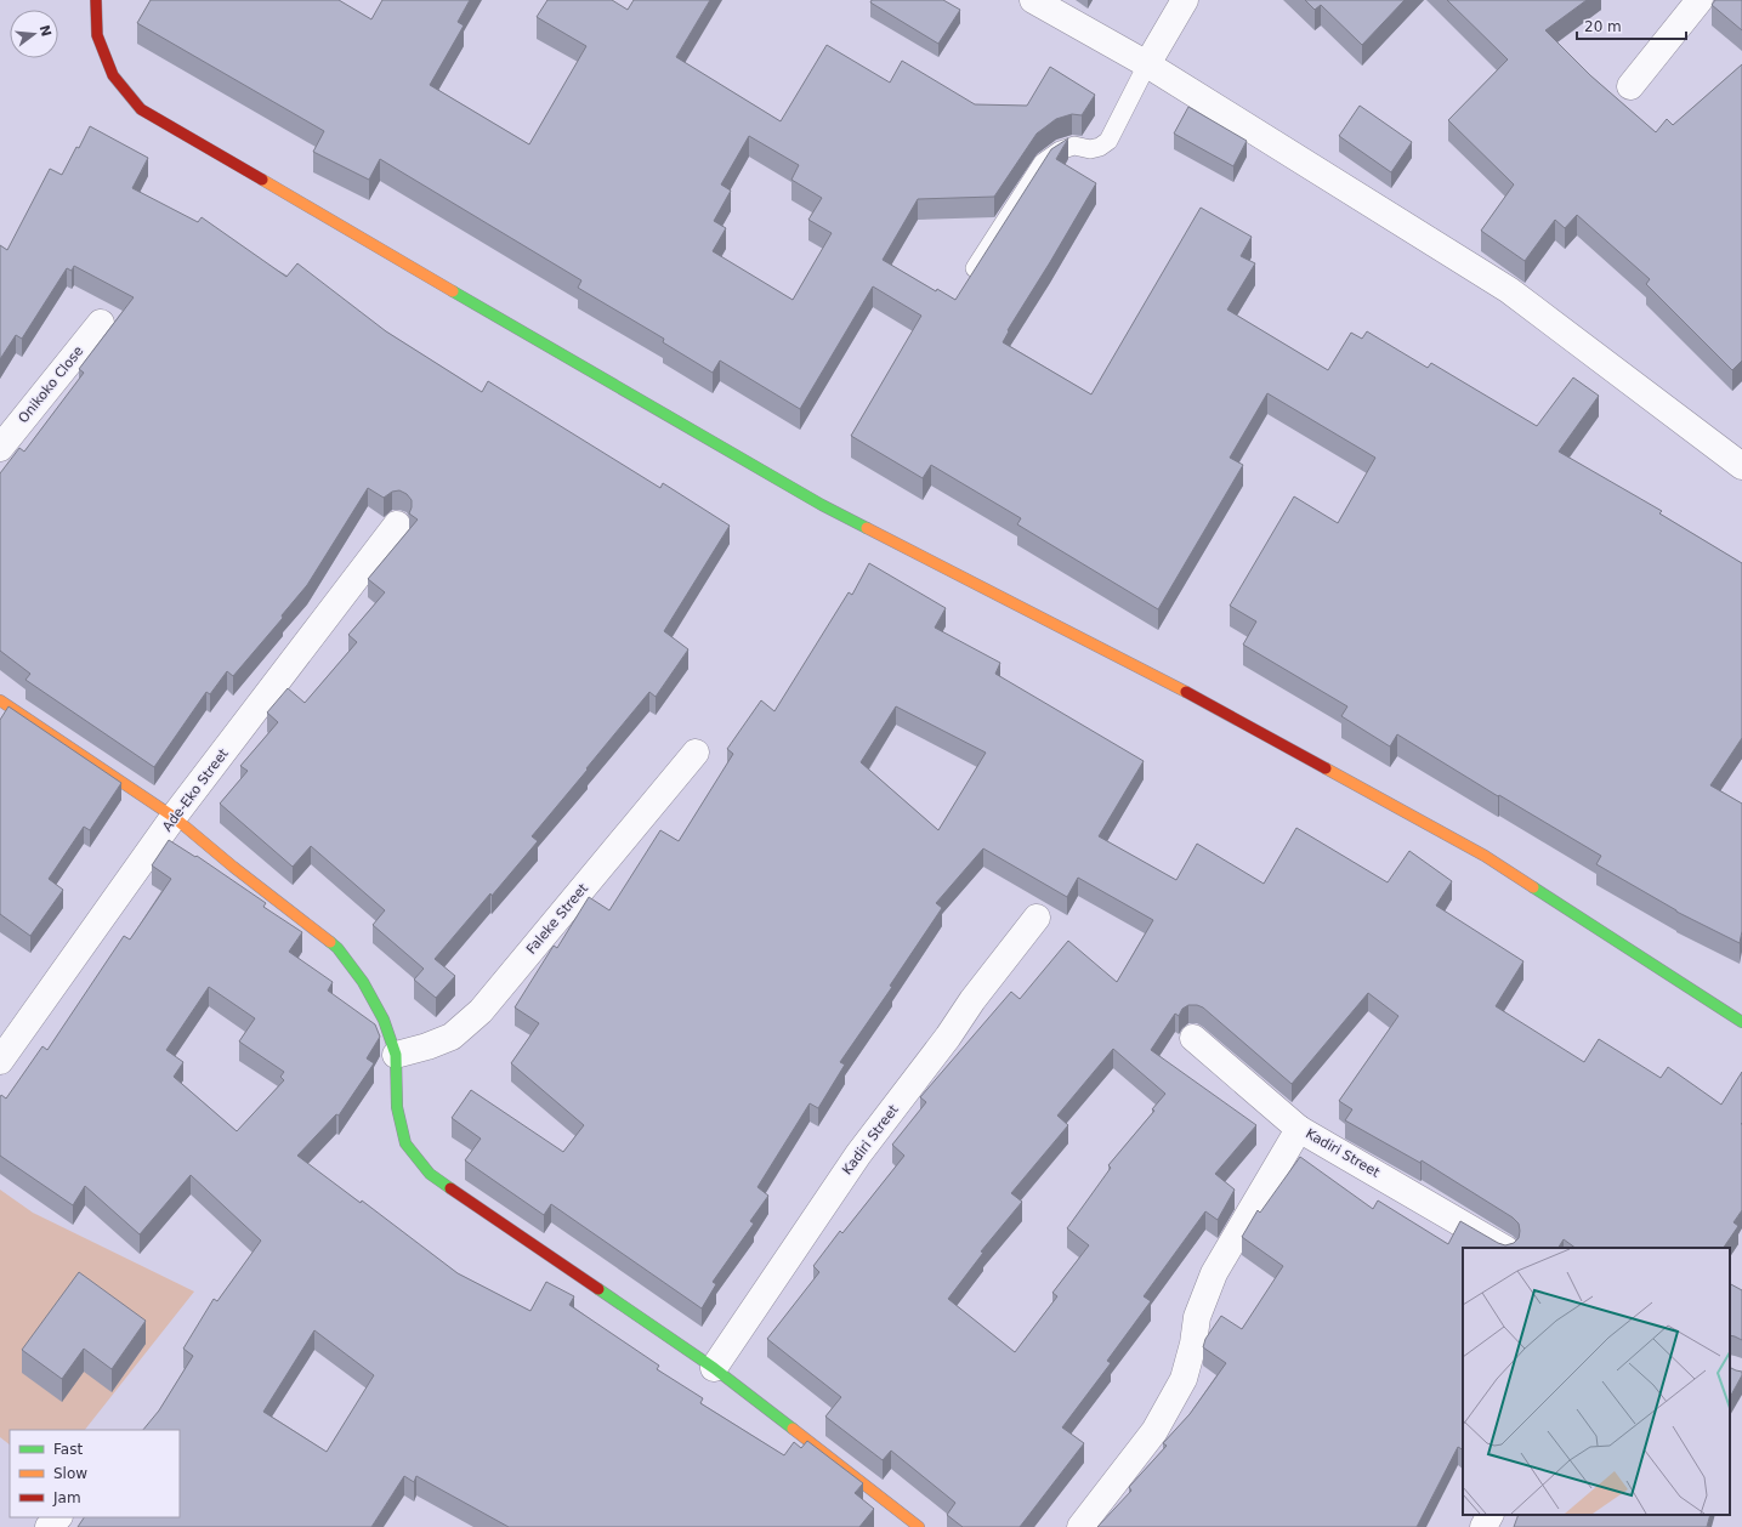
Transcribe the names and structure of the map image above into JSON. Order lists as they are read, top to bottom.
{
  "streets": {
    "street": [
      "Onikoko Close",
      "Ade-Eko Street",
      "Faleke Street",
      "Kadiri Street"
    ]
  },
  "legend": ["Fast", "Slow", "Jam"],
  "scale_bar": "20 m",
  "north": "right"
}
